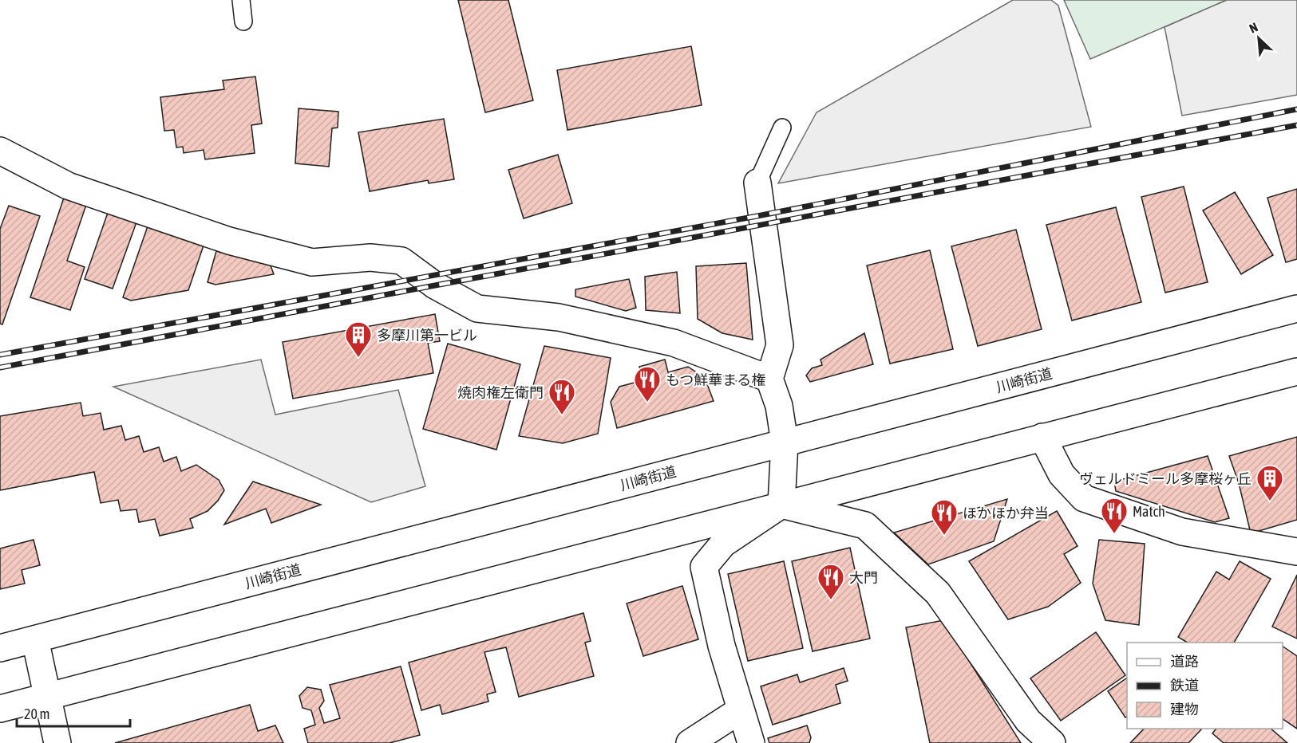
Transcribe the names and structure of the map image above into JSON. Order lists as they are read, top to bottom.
{
  "streets": {
    "main road": ["川崎街道"]
  },
  "places": {
    "building": ["多摩川第一ビル", "ヴェルドミール多摩桜ヶ丘"],
    "restaurant": [
      "もつ鮮華まる権",
      "焼肉権左衛門",
      "Match",
      "ほかほか弁当",
      "大門"
    ]
  },
  "legend": ["道路", "鉄道", "建物"],
  "scale_bar": "20 m",
  "north": "top left"
}
